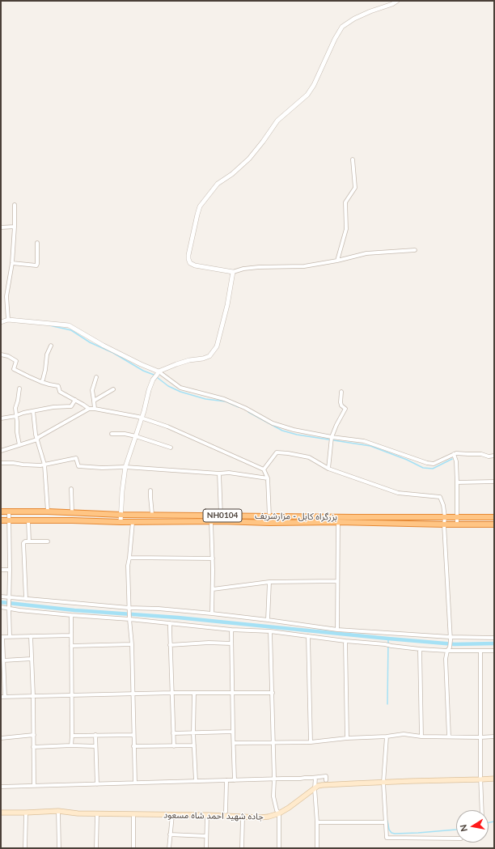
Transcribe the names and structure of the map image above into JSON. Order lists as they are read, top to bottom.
{
  "streets": {
    "highway": ["NH0104", "بزرگراه کابل - مزارشریف"],
    "main road": ["جاده شهيد احمد شاه مسعود"]
  },
  "north": "left"
}
